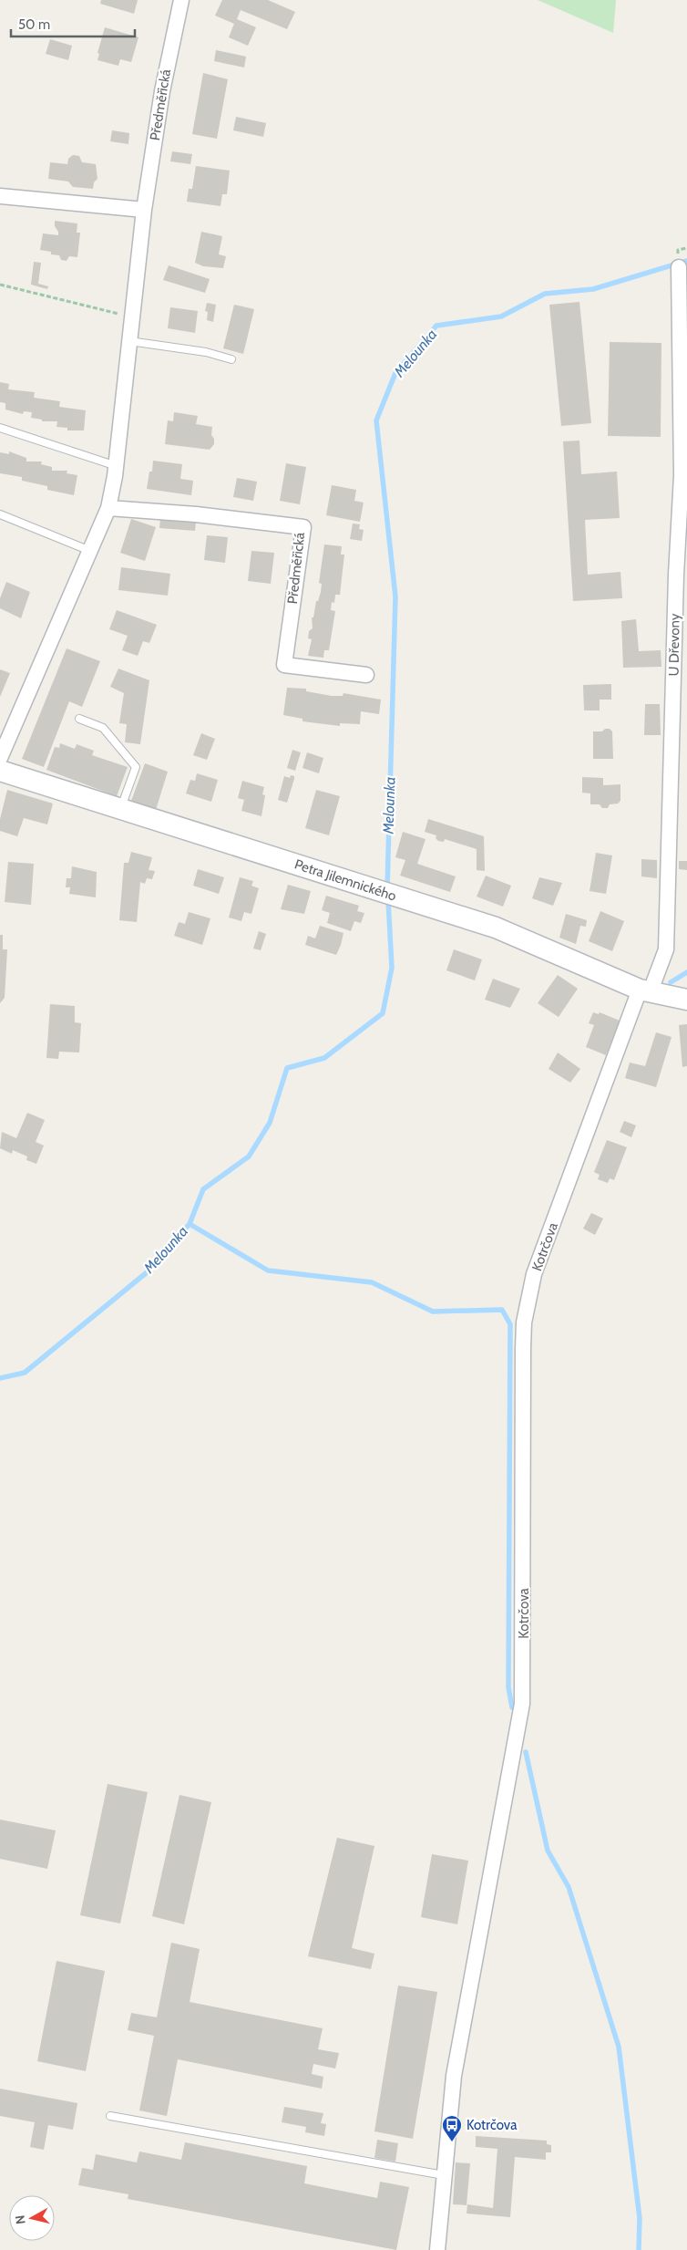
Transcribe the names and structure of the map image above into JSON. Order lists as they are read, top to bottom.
{
  "streets": {
    "street": [
      "Předměřická",
      "U Dřevony",
      "Petra Jilemnického",
      "Kotrčova"
    ]
  },
  "crossings": [
    ["U Dřevony", "Petra Jilemnického"],
    ["U Dřevony", "Kotrčova"],
    ["Petra Jilemnického", "Kotrčova"]
  ],
  "water": ["Melounka"],
  "places": {
    "bus stop": ["Kotrčova"]
  },
  "scale_bar": "50 m",
  "north": "left"
}
